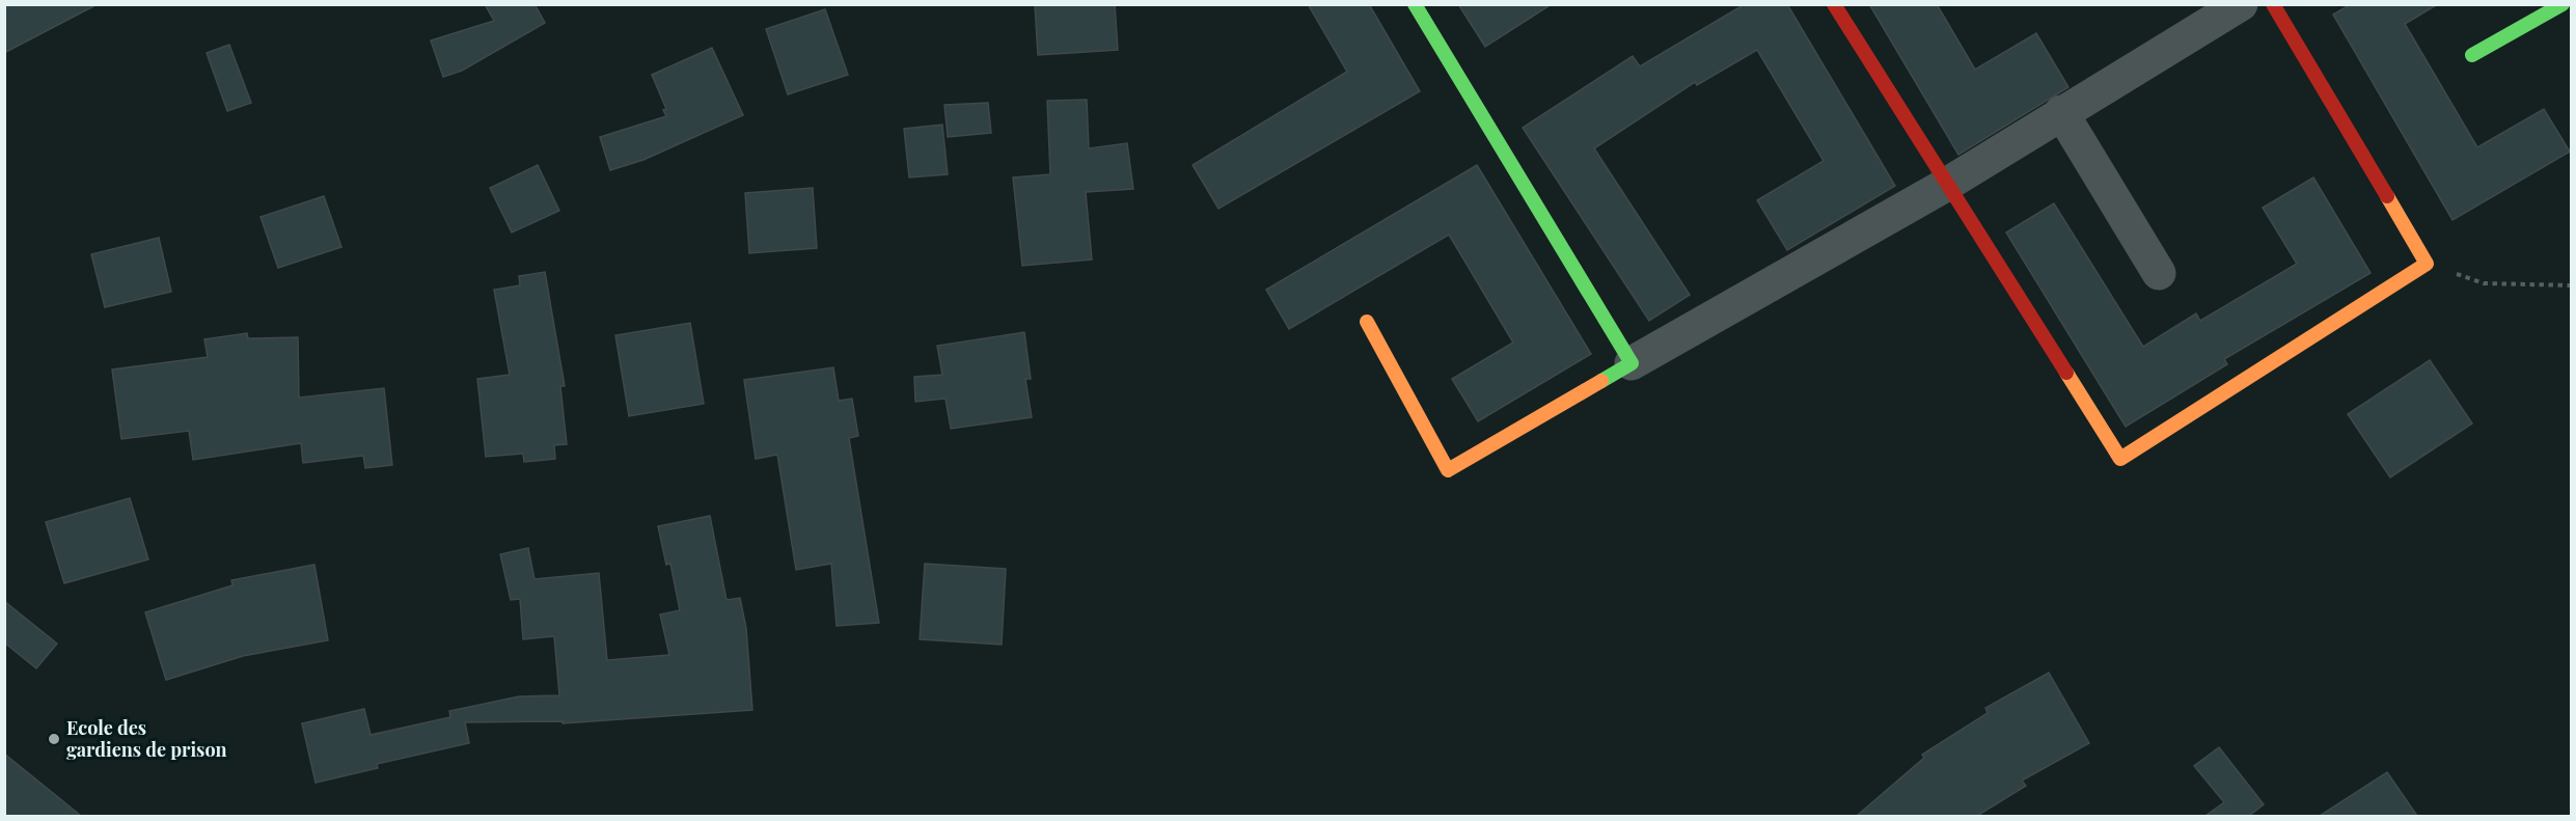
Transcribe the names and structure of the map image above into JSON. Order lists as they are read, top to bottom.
{
  "places": ["Ecole des gardiens de prison"]
}
